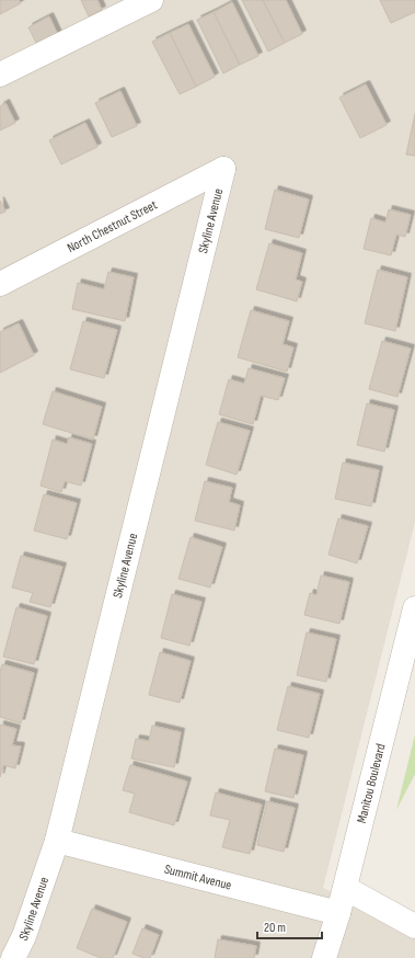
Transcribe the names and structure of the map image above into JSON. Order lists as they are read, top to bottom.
{
  "streets": {
    "street": [
      "Skyline Avenue",
      "North Chestnut Street",
      "Manitou Boulevard",
      "Summit Avenue"
    ]
  },
  "crossings": [
    ["Skyline Avenue", "North Chestnut Street"],
    ["Skyline Avenue", "Summit Avenue"],
    ["Manitou Boulevard", "Summit Avenue"]
  ],
  "scale_bar": "20 m"
}
